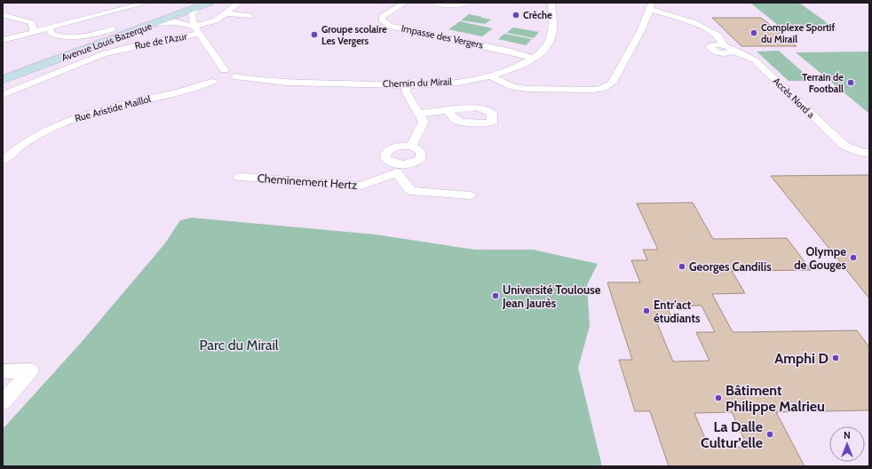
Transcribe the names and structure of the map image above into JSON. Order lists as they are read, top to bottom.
{
  "streets": {
    "main road": ["Avenue Louis Bazerque"],
    "street": [
      "Impasse des Vergers",
      "Rue de l'Azur",
      "Chemin du Mirail",
      "Accès Nord a",
      "Rue Aristide Maillol",
      "Cheminement Hertz"
    ]
  },
  "crossings": [
    ["Impasse des Vergers", "Chemin du Mirail"],
    ["Chemin du Mirail", "Rue Aristide Maillol"]
  ],
  "parks": ["Parc du Mirail"],
  "places": [
    "Crèche",
    "Complexe Sportif du Mirail",
    "Groupe scolaire Les Vergers",
    "Terrain de Football",
    "Olympe de Gouges",
    "Georges Candilis",
    "Université Toulouse Jean Jaurès",
    "Entr'act étudiants",
    "Amphi D",
    "Bâtiment Philippe Malrieu",
    "La Dalle Cultur’elle"
  ],
  "north": "top"
}
